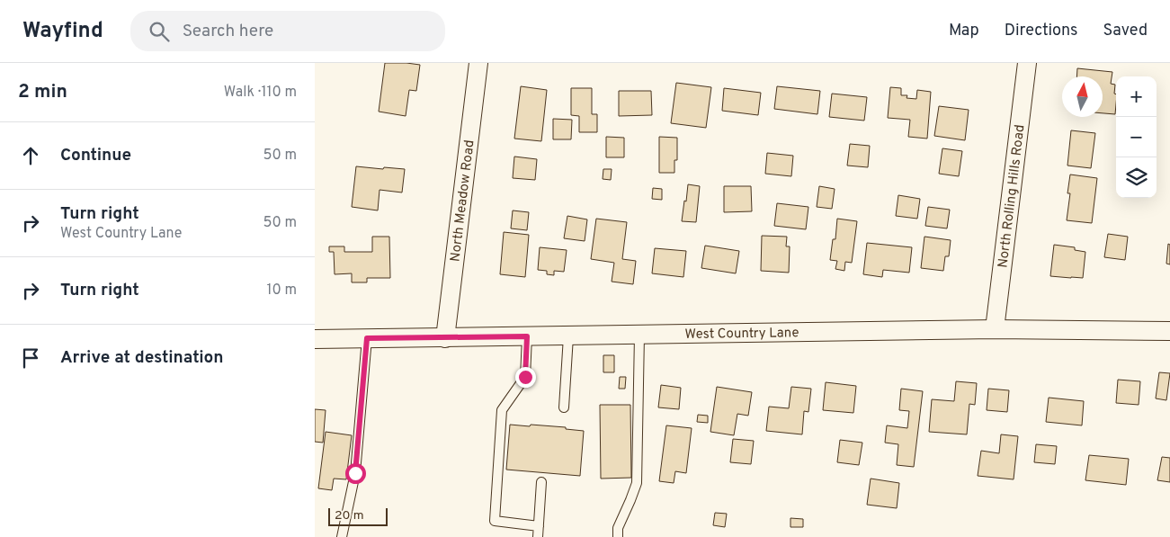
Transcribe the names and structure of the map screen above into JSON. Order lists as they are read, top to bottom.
{
  "streets": {
    "street": ["North Rolling Hills Road", "North Meadow Road", "West Country Lane"]
  },
  "crossings": [
    ["North Rolling Hills Road", "West Country Lane"],
    ["North Meadow Road", "West Country Lane"]
  ],
  "scale_bar": "20 m",
  "north": "top",
  "page": {
    "header": "Wayfind",
    "search": "Search here",
    "nav": ["Map", "Directions", "Saved"],
    "heading": ["2 min", "Walk · 110 m"],
    "map_buttons": ["+", "−"],
    "list": [
      ["Continue", "50 m"],
      ["Turn right", "West Country Lane", "50 m"],
      ["Turn right", "10 m"],
      "Arrive at destination"
    ],
    "scale": "20 m"
  }
}
